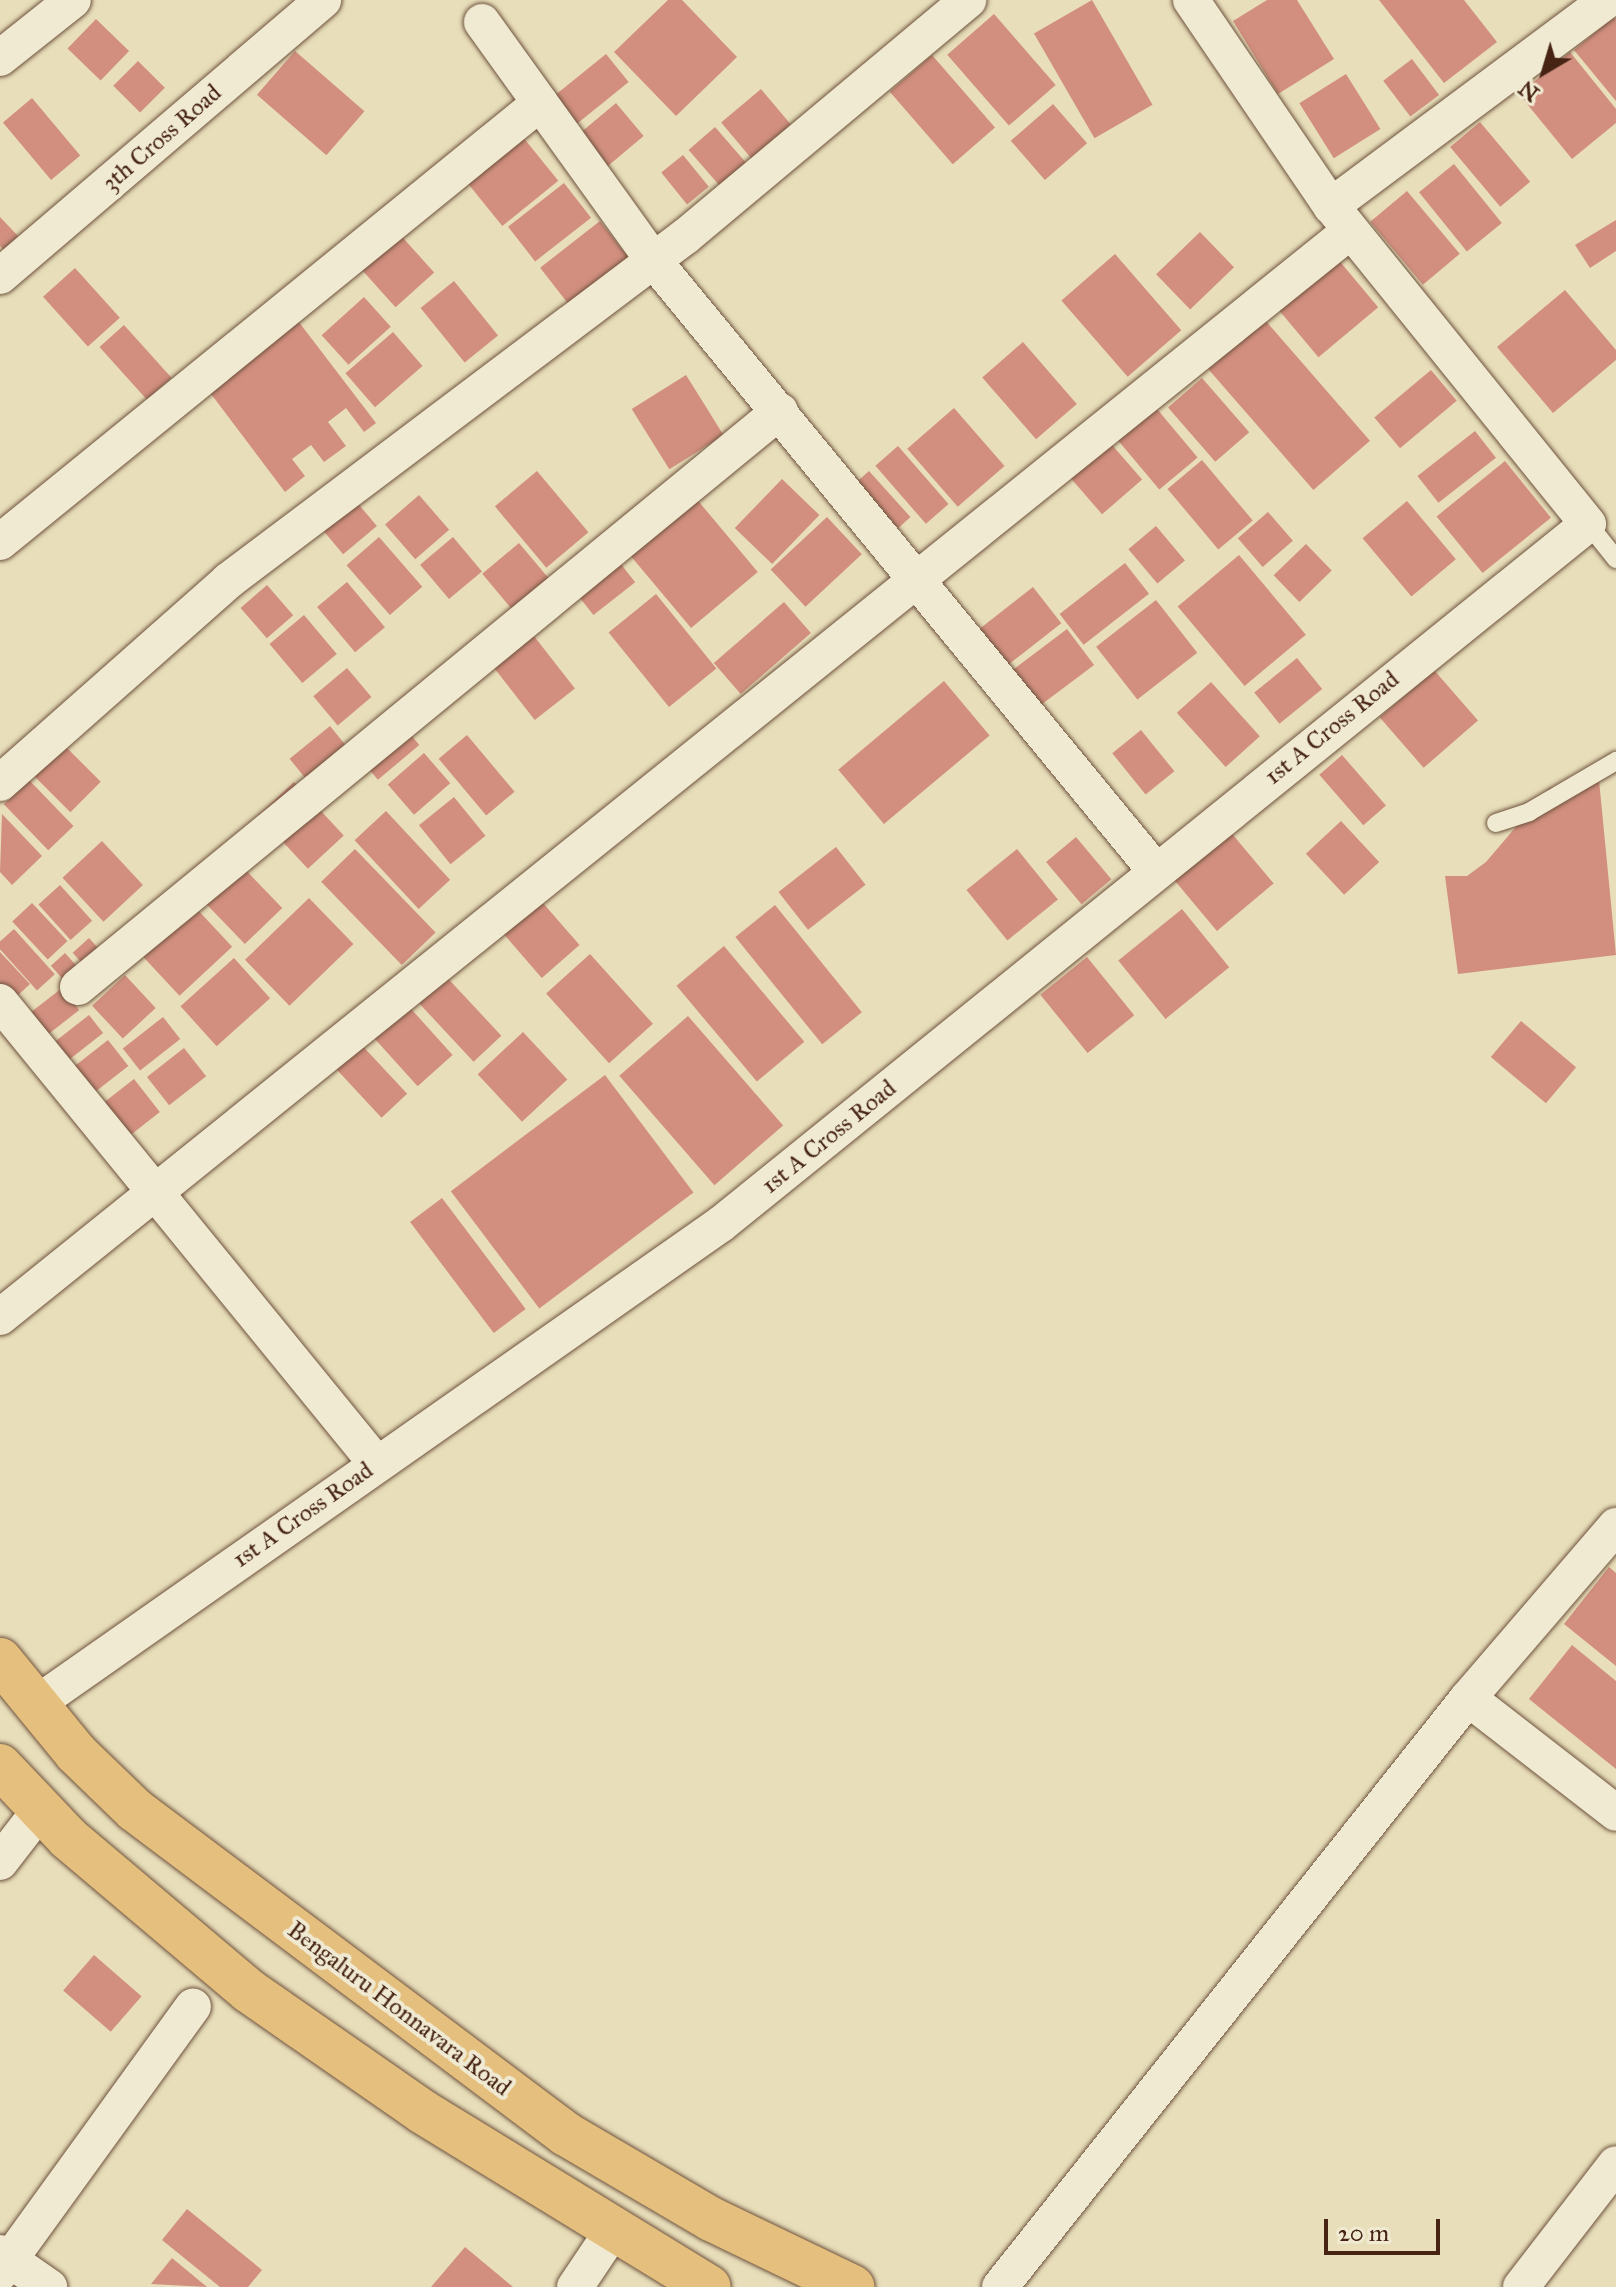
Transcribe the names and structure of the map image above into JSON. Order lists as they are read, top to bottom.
{
  "streets": {
    "main road": ["Bengaluru Honnavara Road"],
    "street": ["3th Cross Road", "1st A Cross Road"]
  },
  "crossings": [
    ["1st A Cross Road", "Bengaluru Honnavara Road"]
  ],
  "scale_bar": "20 m",
  "north": "bottom left"
}
